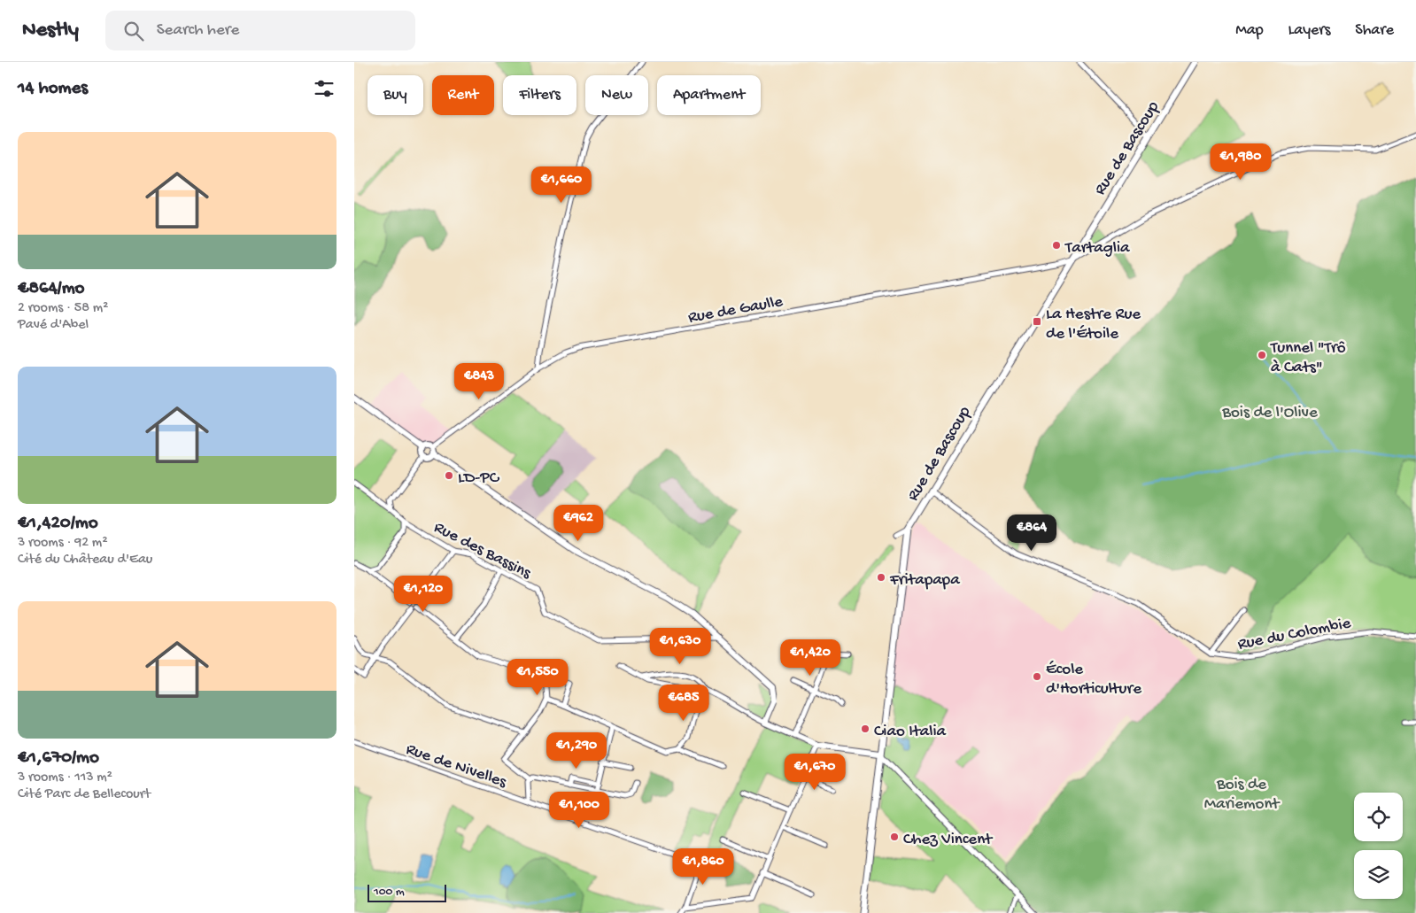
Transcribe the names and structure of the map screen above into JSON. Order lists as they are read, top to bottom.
{
  "streets": {
    "main road": ["Rue de Bascoup"],
    "street": [
      "Rue de Gaulle",
      "Rue des Bassins",
      "Rue du Colombie",
      "Rue de Nivelles"
    ]
  },
  "crossings": [
    ["Rue de Bascoup", "Rue de Gaulle"],
    ["Rue de Bascoup", "Rue du Colombie"]
  ],
  "parks": ["Bois de l'Olive", "Bois de Mariemont"],
  "places": {
    "other": [
      "Tartaglia",
      "Tunnel \"Trô à Cats\"",
      "LD-PC",
      "Fritapapa",
      "École d'Horticulture",
      "Ciao Italia",
      "Chez Vincent"
    ],
    "transit": ["La Hestre Rue de l'Étoile"]
  },
  "scale_bar": "100 m",
  "page": {
    "header": "Nestly",
    "search": "Search here",
    "nav": ["Map", "Layers", "Share"],
    "heading": "14 homes",
    "chip": [
      "Buy",
      "Rent",
      "Filters",
      "New",
      "Apartment"
    ],
    "list": [
      {
        "name": "€864/mo",
        "note": "2 rooms · 58 m² · Pavé d'Abel"
      },
      {
        "name": "€1,420/mo",
        "note": "3 rooms · 92 m² · Cité du Château d'Eau"
      },
      {
        "name": "€1,670/mo",
        "note": "3 rooms · 113 m² · Cité Parc de Bellecourt"
      }
    ],
    "price": [
      "€1,980",
      "€1,660",
      "€843",
      "€962",
      "€864",
      "€1,120",
      "€1,630",
      "€1,420",
      "€1,550",
      "€685",
      "€1,290",
      "€1,670",
      "€1,100",
      "€1,860"
    ],
    "scale": "100 m"
  }
}
